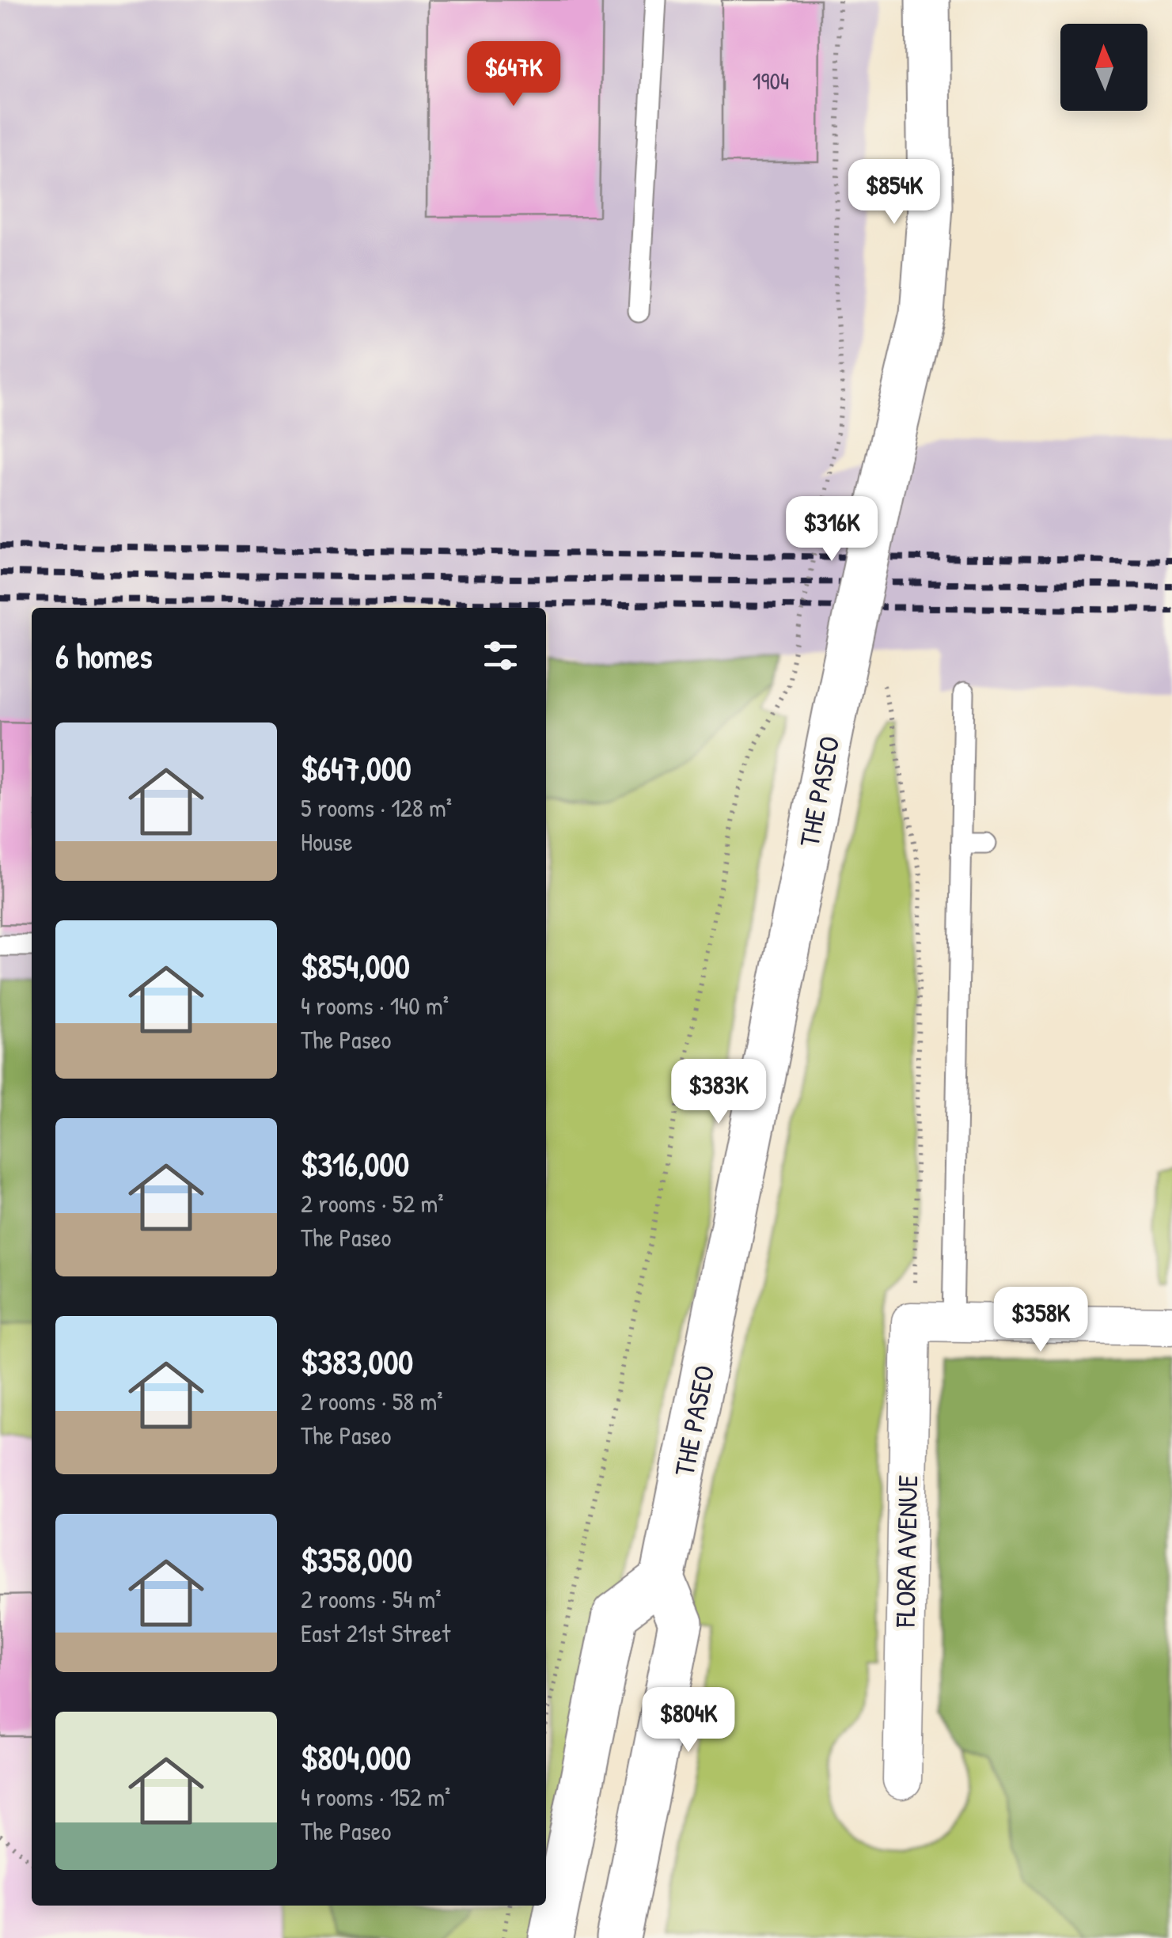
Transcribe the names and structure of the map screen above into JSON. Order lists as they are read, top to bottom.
{
  "streets": {
    "main road": ["THE PASEO"],
    "street": ["FLORA AVENUE"]
  },
  "house_numbers": ["1904"],
  "north": "top",
  "page": {
    "price": [
      "$647K",
      "$854K",
      "$316K",
      "$383K",
      "$358K",
      "$804K"
    ],
    "heading": "6 homes",
    "list": [
      {
        "name": "$647,000",
        "note": "5 rooms · 128 m² · House"
      },
      {
        "name": "$854,000",
        "note": "4 rooms · 140 m² · The Paseo"
      },
      {
        "name": "$316,000",
        "note": "2 rooms · 52 m² · The Paseo"
      },
      {
        "name": "$383,000",
        "note": "2 rooms · 58 m² · The Paseo"
      },
      {
        "name": "$358,000",
        "note": "2 rooms · 54 m² · East 21st Street"
      },
      {
        "name": "$804,000",
        "note": "4 rooms · 152 m² · The Paseo"
      }
    ]
  }
}
